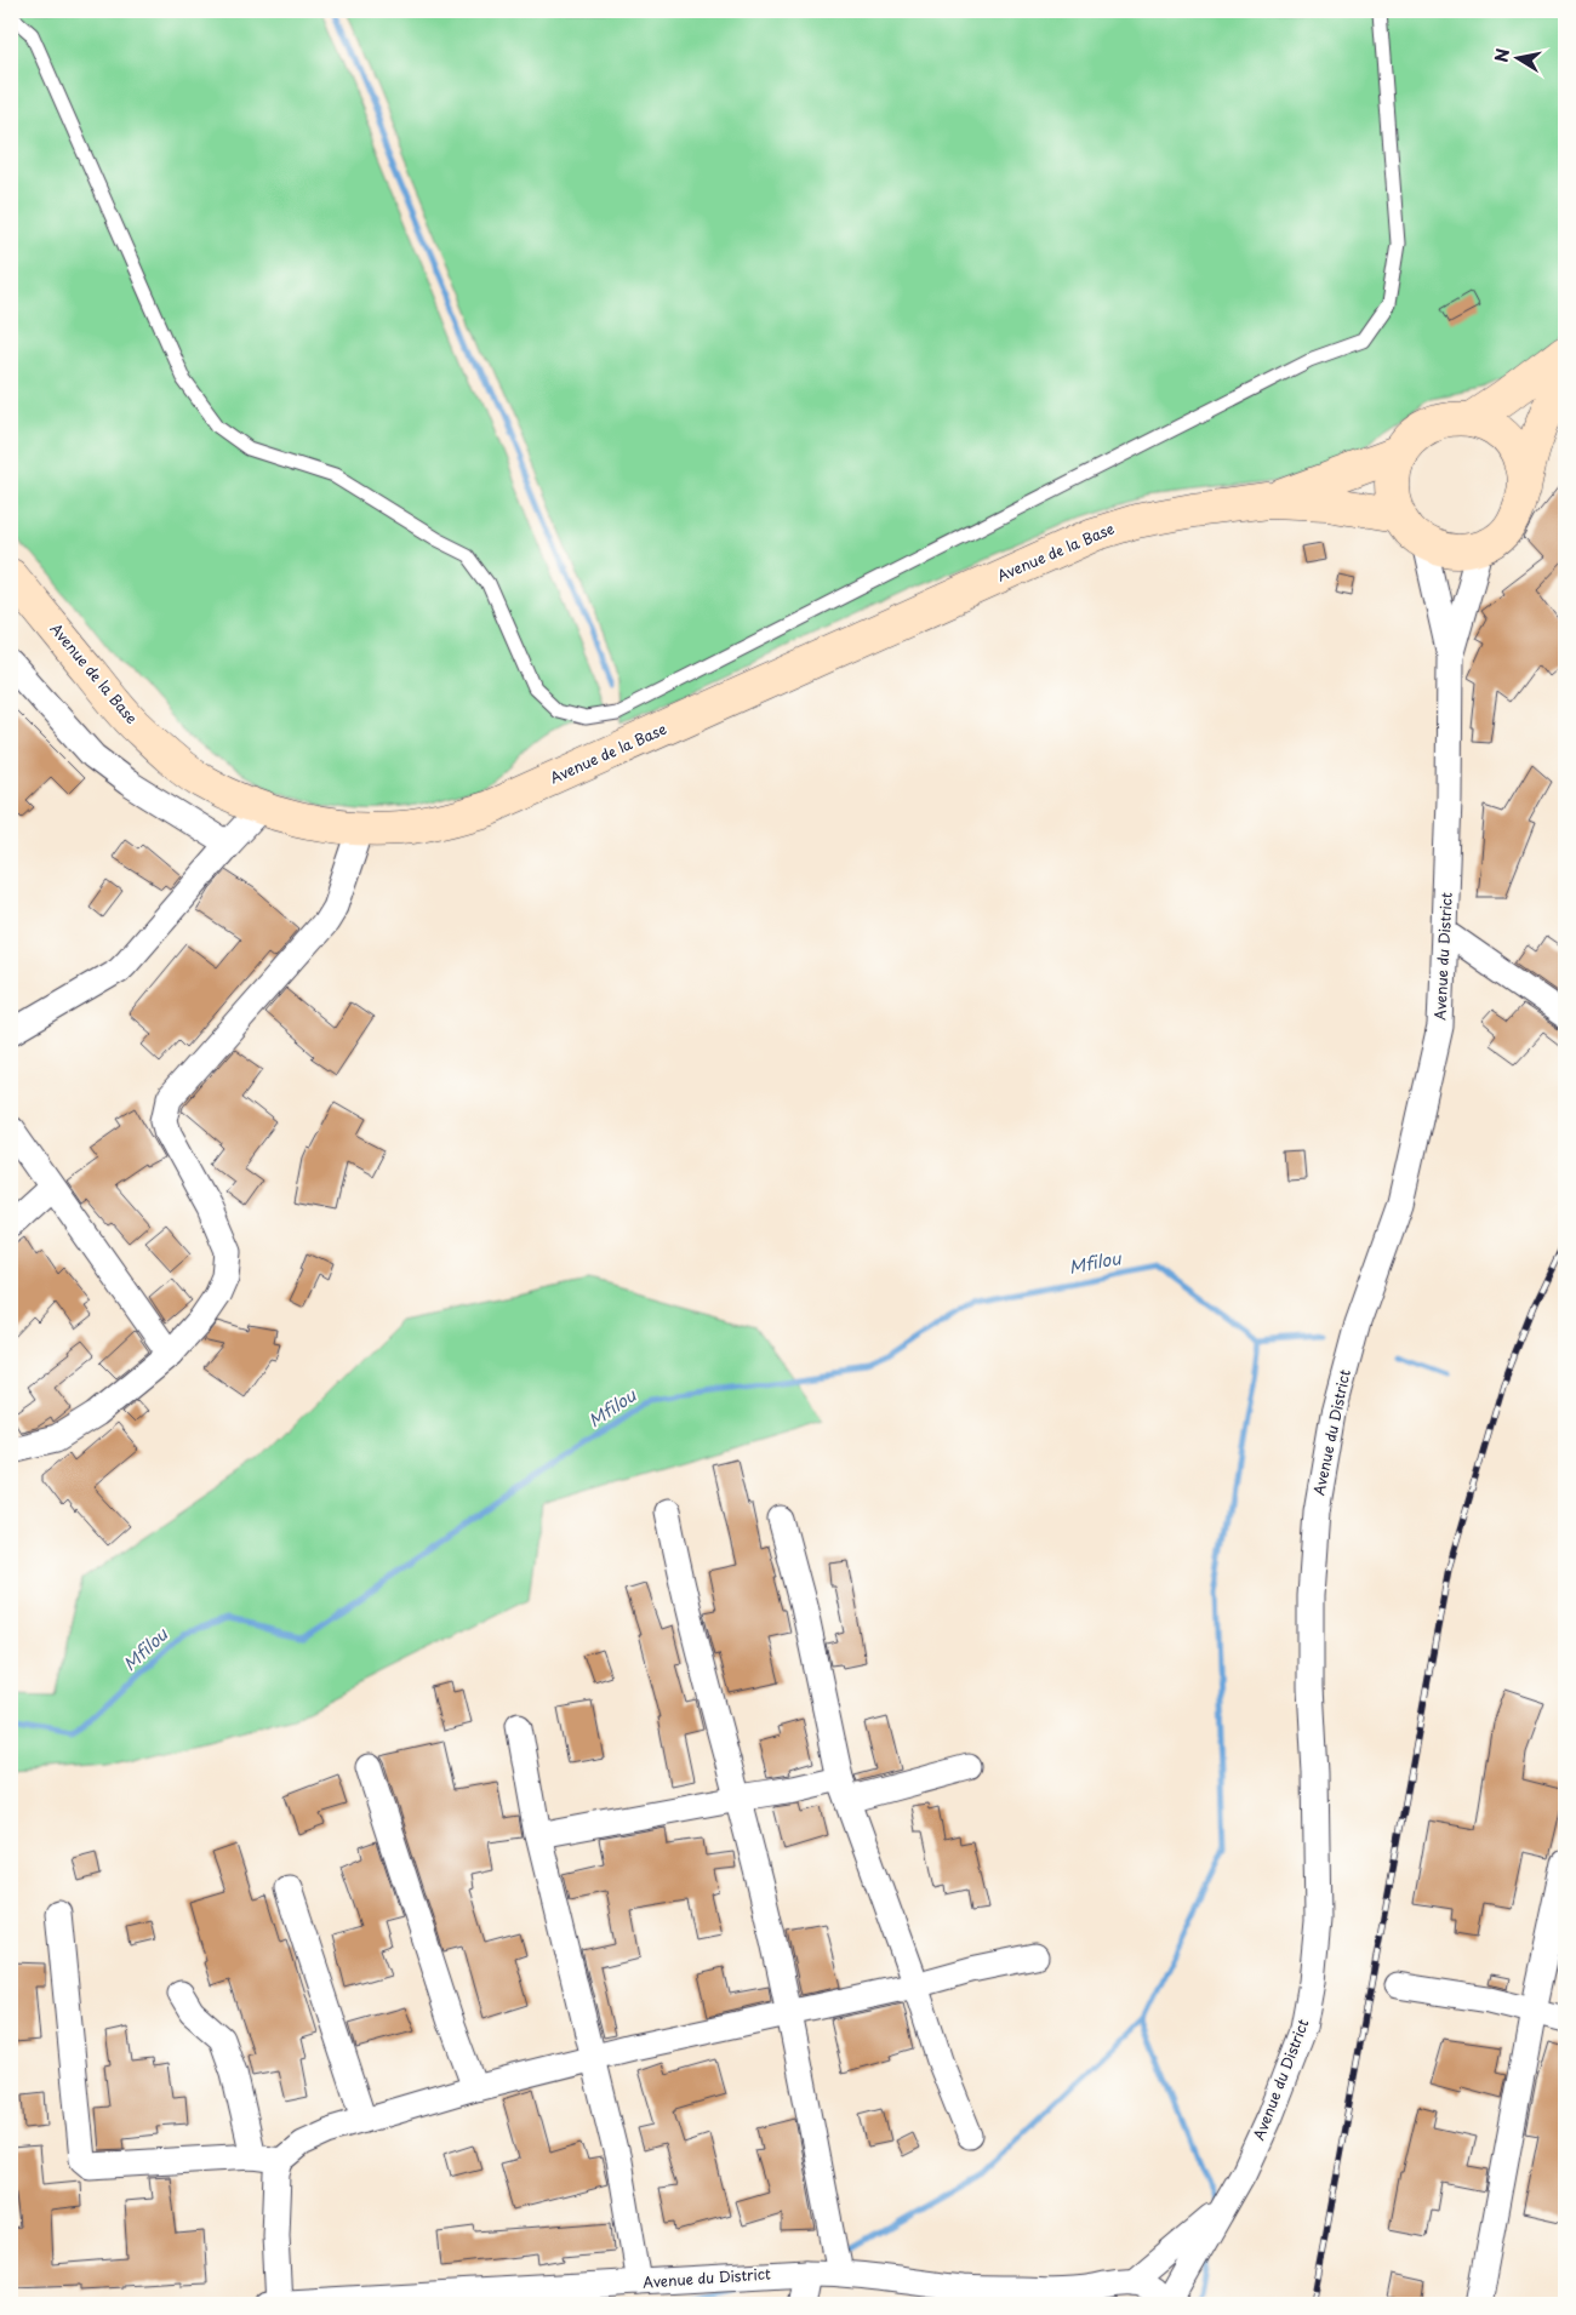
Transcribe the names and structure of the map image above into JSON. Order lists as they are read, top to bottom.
{
  "streets": {
    "main road": ["Avenue de la Base"],
    "street": ["Avenue du District"]
  },
  "crossings": [
    ["Avenue de la Base", "Avenue du District"]
  ],
  "water": ["Mfilou"],
  "north": "left"
}
